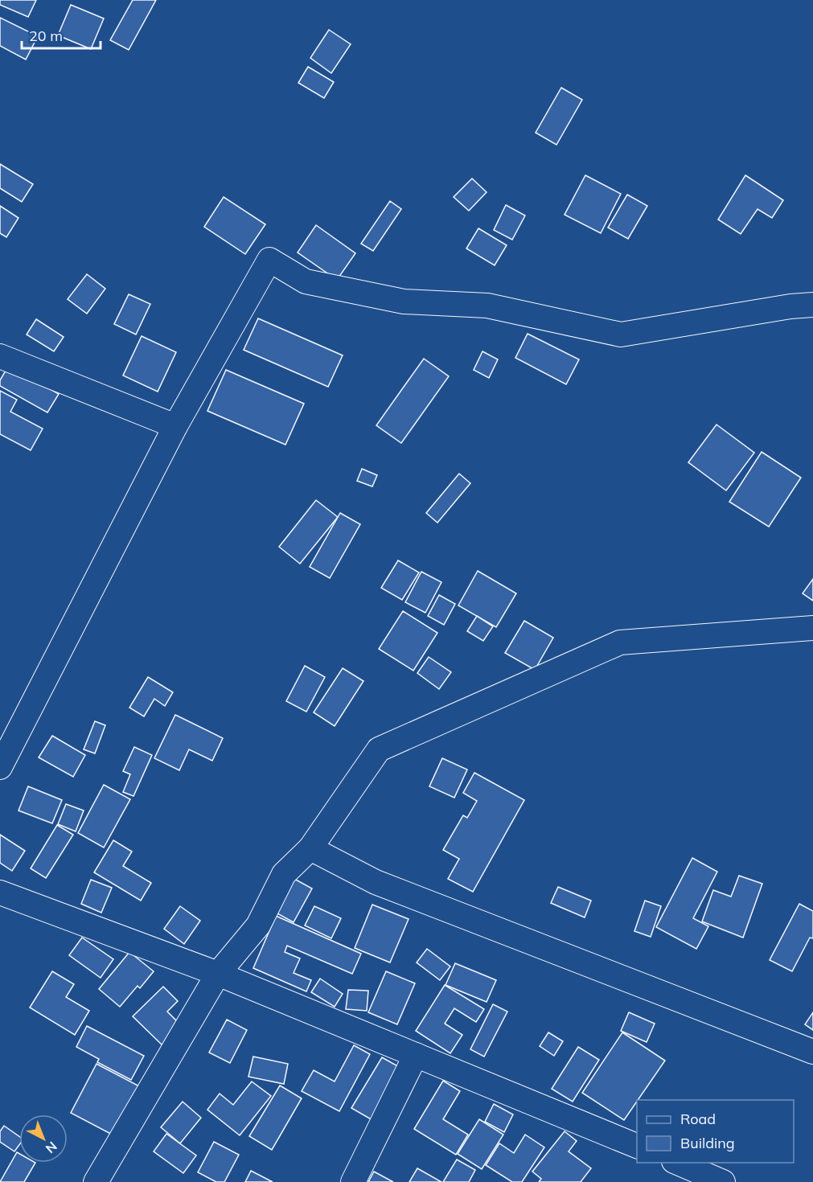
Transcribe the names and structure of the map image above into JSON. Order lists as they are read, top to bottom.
{
  "legend": ["Road", "Building"],
  "scale_bar": "20 m",
  "north": "bottom right"
}
